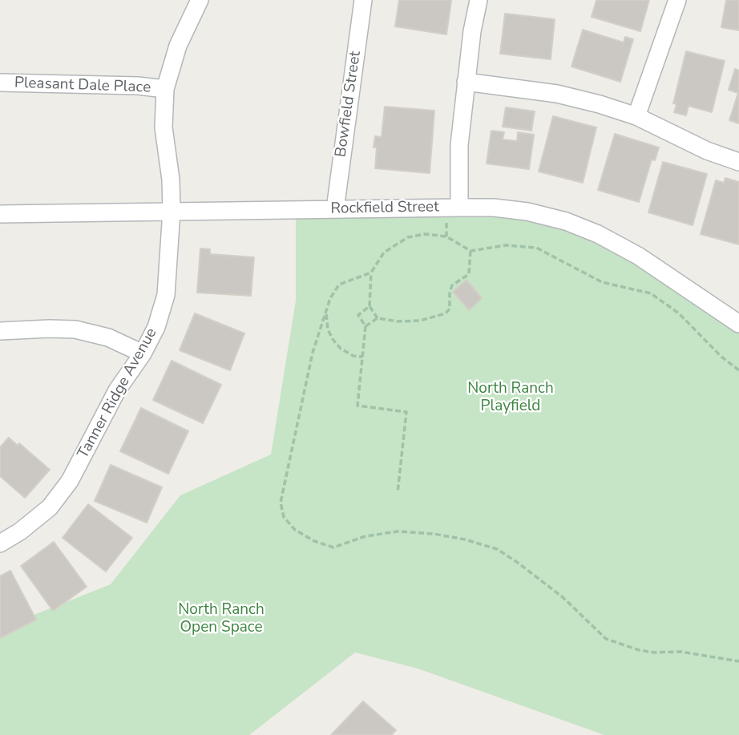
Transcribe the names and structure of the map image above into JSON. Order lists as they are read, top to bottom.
{
  "streets": {
    "street": [
      "Pleasant Dale Place",
      "Bowfield Street",
      "Rockfield Street",
      "Tanner Ridge Avenue"
    ]
  },
  "crossings": [
    ["Pleasant Dale Place", "Tanner Ridge Avenue"],
    ["Bowfield Street", "Rockfield Street"],
    ["Rockfield Street", "Tanner Ridge Avenue"]
  ],
  "parks": ["North Ranch Playfield", "North Ranch Open Space"]
}
